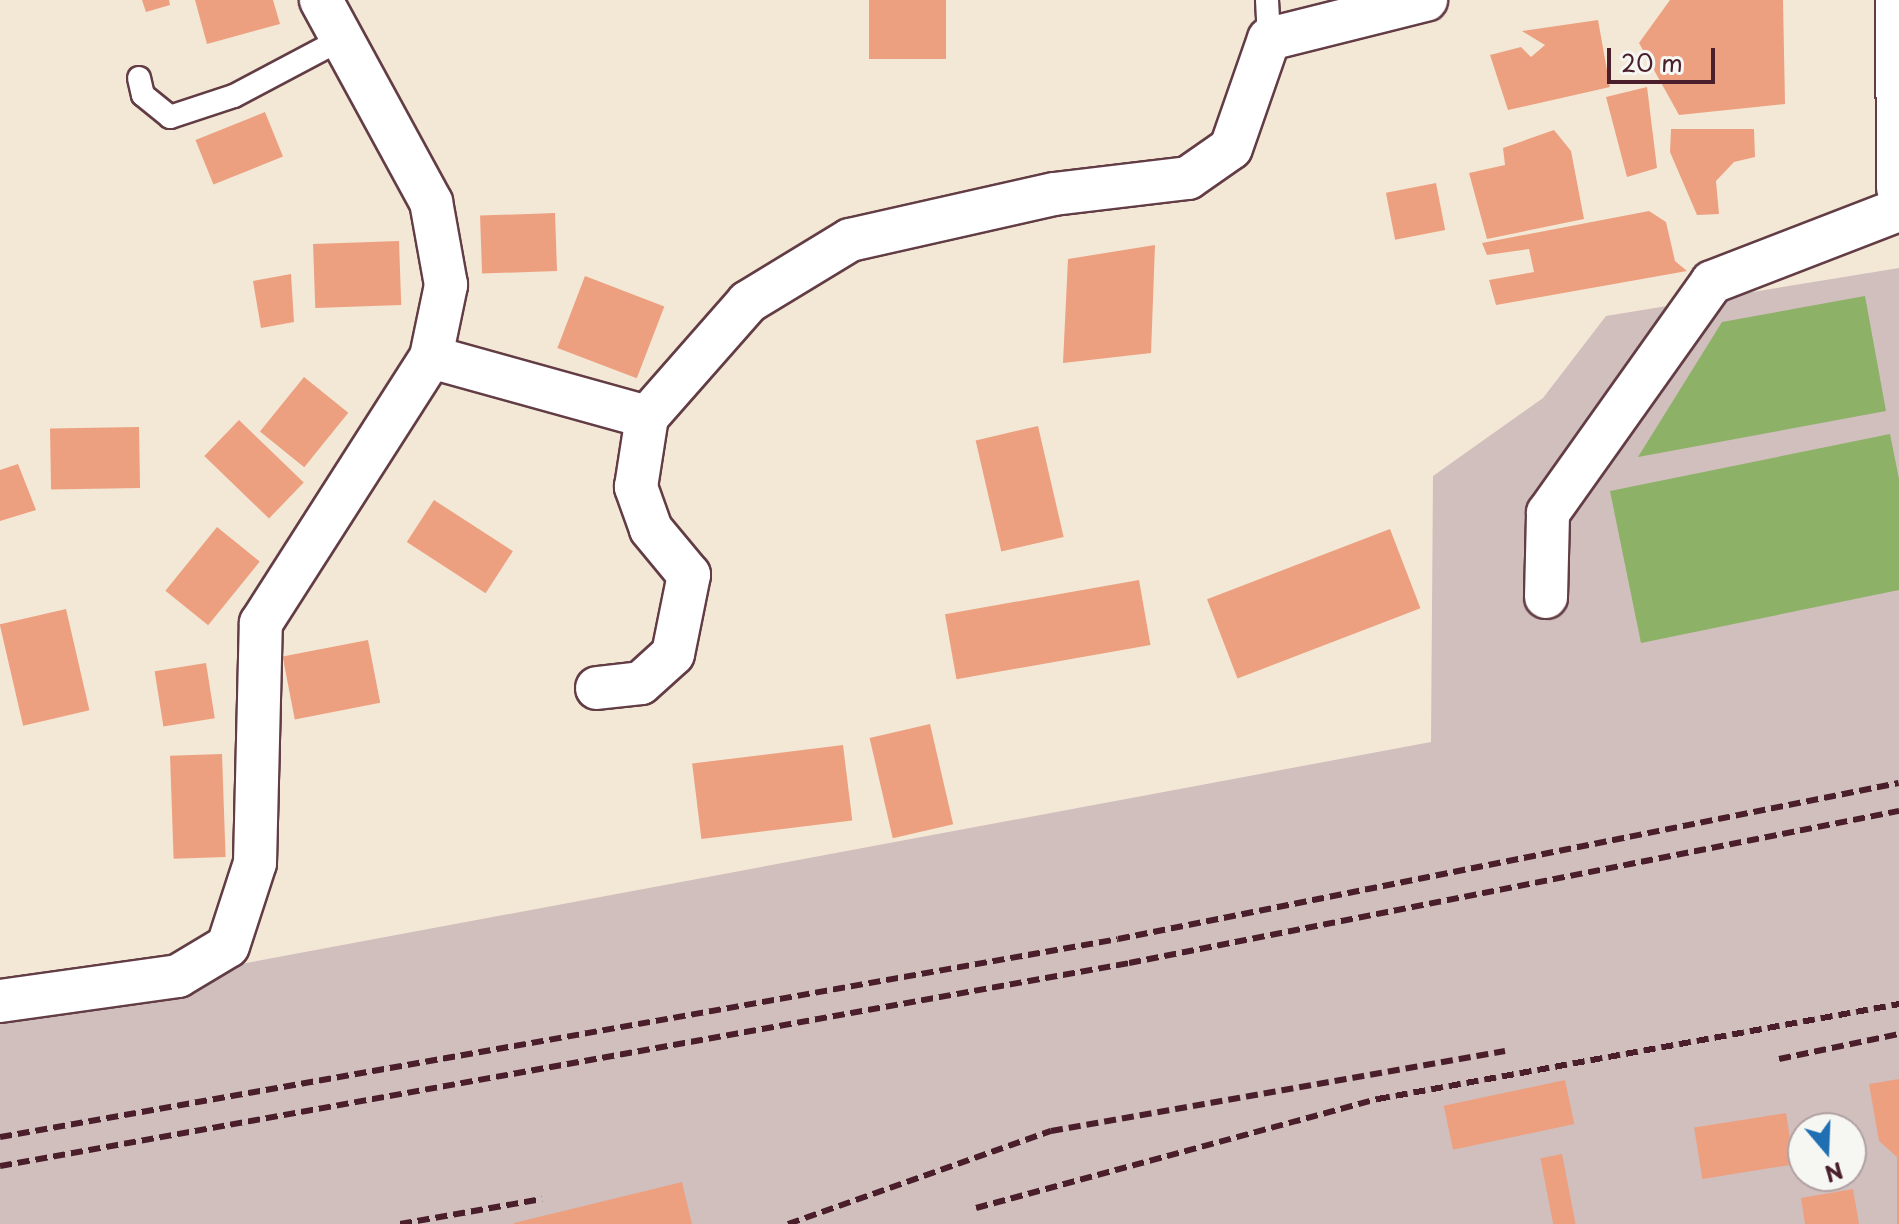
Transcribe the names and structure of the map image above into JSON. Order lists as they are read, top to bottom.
{
  "scale_bar": "20 m",
  "north": "bottom"
}
